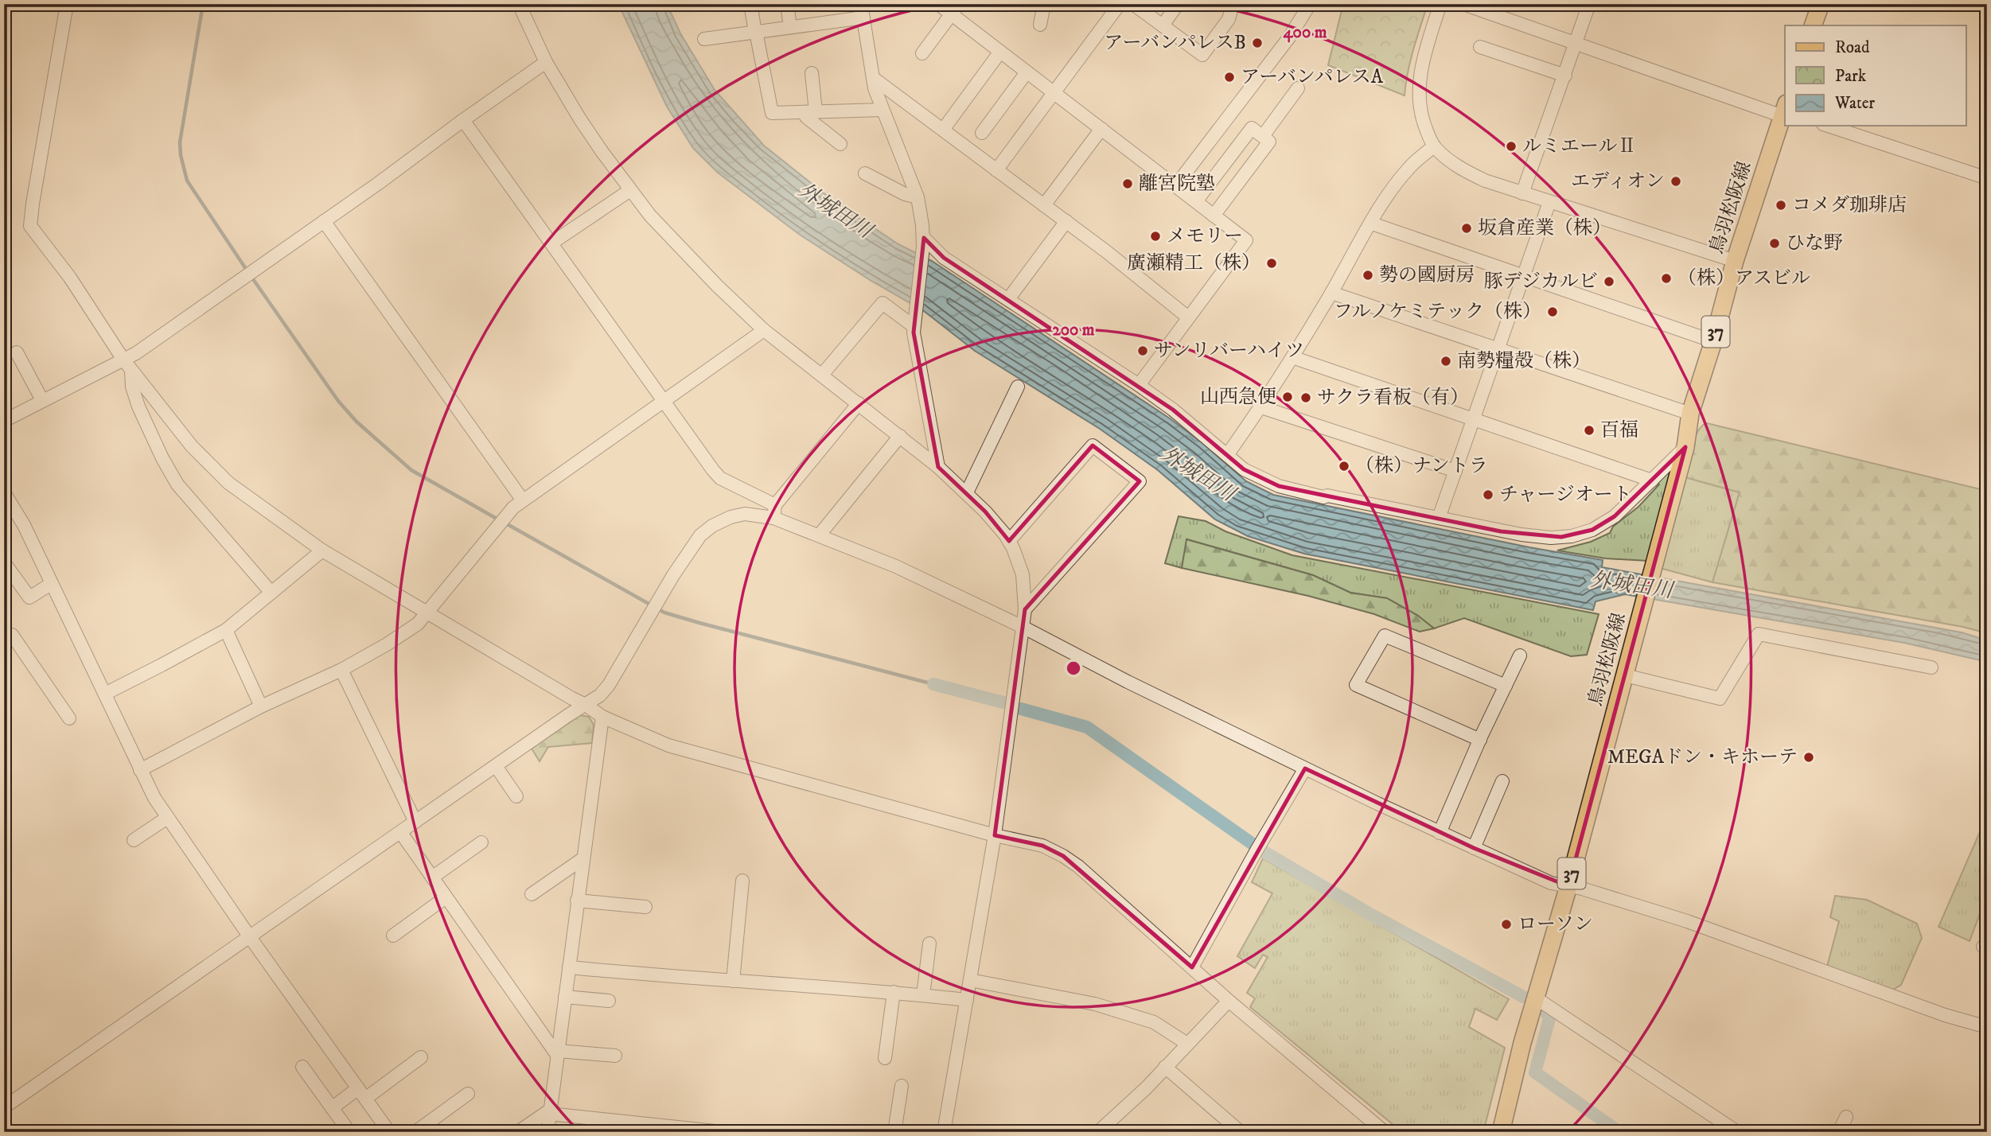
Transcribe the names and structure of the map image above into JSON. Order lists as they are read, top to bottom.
{
  "streets": {
    "main road": ["鳥羽松阪線", "37"]
  },
  "water": ["外城田川"],
  "places": [
    "アーバンパレスB",
    "アーバンパレスA",
    "ルミエールⅡ",
    "エディオン",
    "離宮院塾",
    "コメダ珈琲店",
    "坂倉産業（株）",
    "メモリー",
    "ひな野",
    "廣瀬精工（株）",
    "勢の國厨房",
    "（株）アスビル",
    "豚デジカルビ",
    "フルノケミテック（株）",
    "サンリバーハイツ",
    "南勢糧殻（株）",
    "山西急便",
    "サクラ看板（有）",
    "百福",
    "（株）ナントラ",
    "チャージオート",
    "MEGAドン・キホーテ",
    "ローソン"
  ],
  "legend": ["Road", "Park", "Water"],
  "rings": ["400 m", "200 m"]
}
